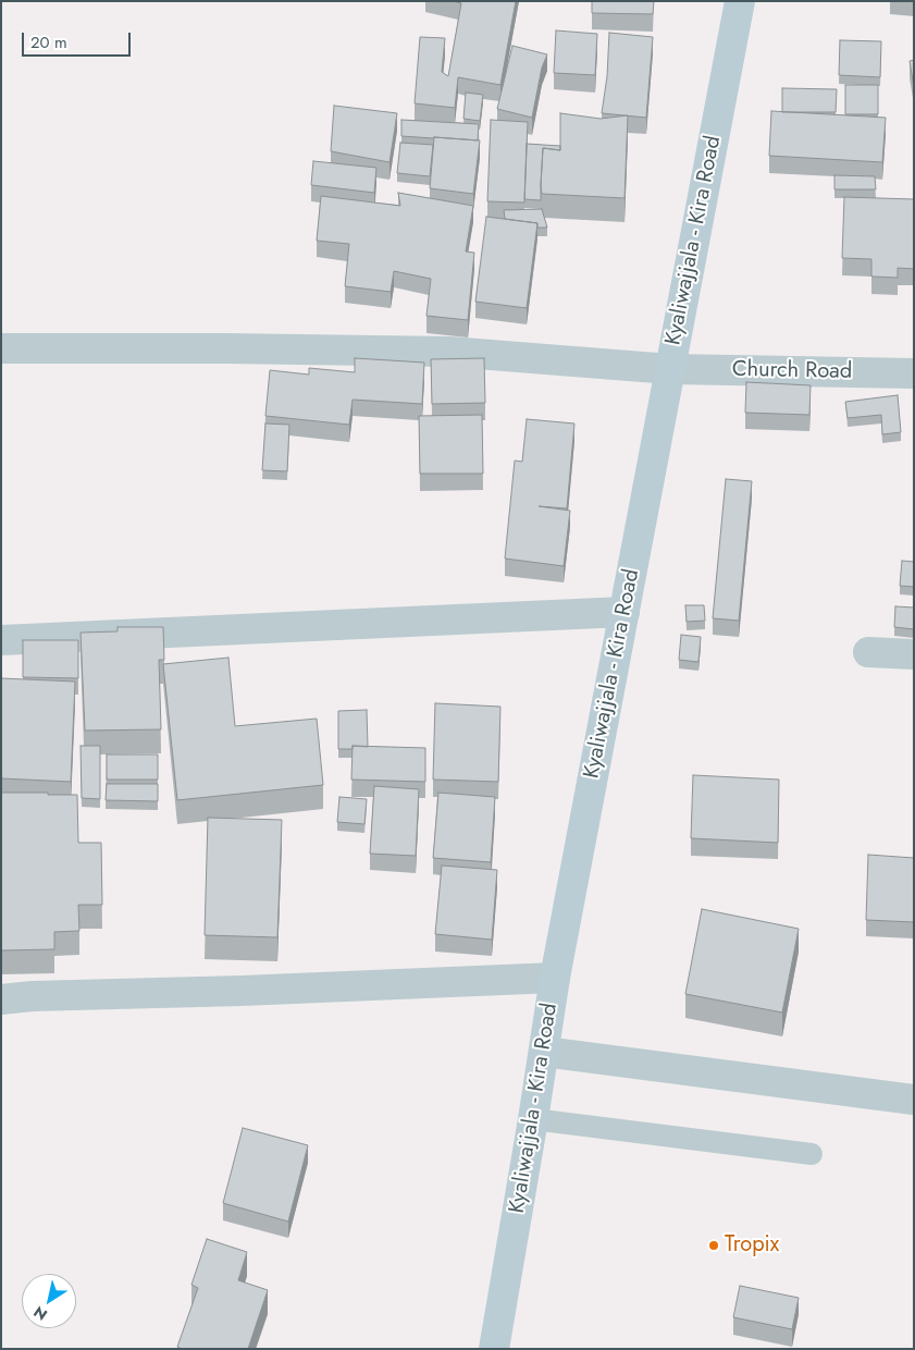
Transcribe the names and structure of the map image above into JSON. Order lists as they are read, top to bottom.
{
  "streets": {
    "street": ["Kyaliwajjala - Kira Road", "Church Road"]
  },
  "crossings": [
    ["Kyaliwajjala - Kira Road", "Church Road"]
  ],
  "places": ["Tropix"],
  "scale_bar": "20 m",
  "north": "bottom left"
}
